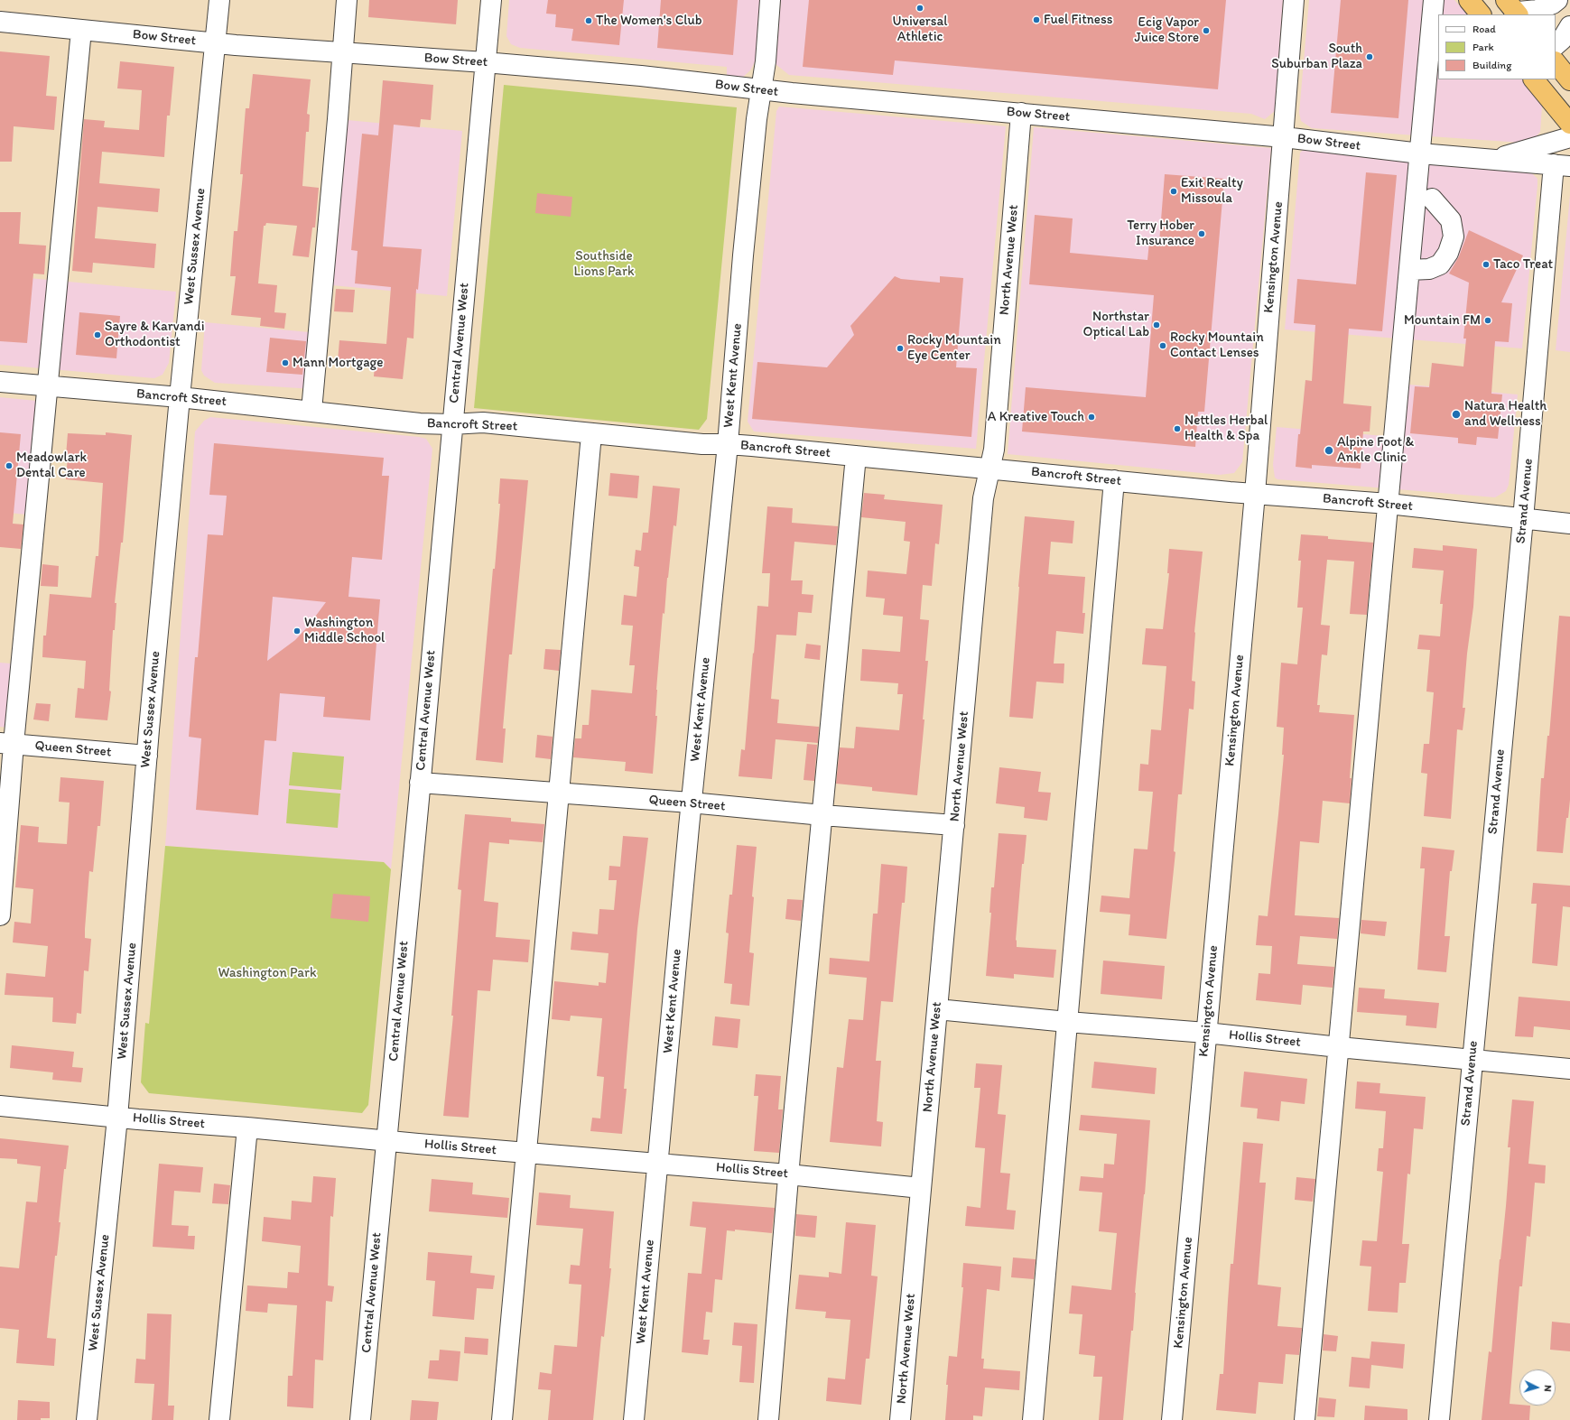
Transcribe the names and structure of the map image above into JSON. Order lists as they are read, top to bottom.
{
  "streets": {
    "street": [
      "Bow Street",
      "West Sussex Avenue",
      "Kensington Avenue",
      "North Avenue West",
      "Central Avenue West",
      "West Kent Avenue",
      "Bancroft Street",
      "Strand Avenue",
      "Queen Street",
      "Hollis Street"
    ]
  },
  "crossings": [
    ["Bow Street", "West Sussex Avenue"],
    ["Bow Street", "Kensington Avenue"],
    ["Bow Street", "North Avenue West"],
    ["Bow Street", "Central Avenue West"],
    ["Bow Street", "West Kent Avenue"],
    ["Bow Street", "Strand Avenue"],
    ["West Sussex Avenue", "Bancroft Street"],
    ["West Sussex Avenue", "Queen Street"],
    ["West Sussex Avenue", "Hollis Street"],
    ["Kensington Avenue", "Bancroft Street"],
    ["Kensington Avenue", "Hollis Street"],
    ["North Avenue West", "Bancroft Street"],
    ["North Avenue West", "Queen Street"],
    ["North Avenue West", "Hollis Street"],
    ["Central Avenue West", "Bancroft Street"],
    ["Central Avenue West", "Queen Street"],
    ["Central Avenue West", "Hollis Street"],
    ["West Kent Avenue", "Bancroft Street"],
    ["West Kent Avenue", "Queen Street"],
    ["West Kent Avenue", "Hollis Street"],
    ["Bancroft Street", "Strand Avenue"],
    ["Strand Avenue", "Hollis Street"]
  ],
  "parks": ["Southside Lions Park", "Washington Park"],
  "places": [
    "Universal Athletic",
    "Fuel Fitness",
    "The Women's Club",
    "Ecig Vapor Juice Store",
    "South Suburban Plaza",
    "Exit Realty Missoula",
    "Terry Hober Insurance",
    "Taco Treat",
    "Mountain FM",
    "Northstar Optical Lab",
    "Sayre & Karvandi Orthodontist",
    "Rocky Mountain Contact Lenses",
    "Rocky Mountain Eye Center",
    "Mann Mortgage",
    "Natura Health and Wellness",
    "A Kreative Touch",
    "Nettles Herbal Health & Spa",
    "Alpine Foot & Ankle Clinic",
    "Meadowlark Dental Care",
    "Washington Middle School"
  ],
  "legend": ["Road", "Park", "Building"],
  "north": "right"
}
